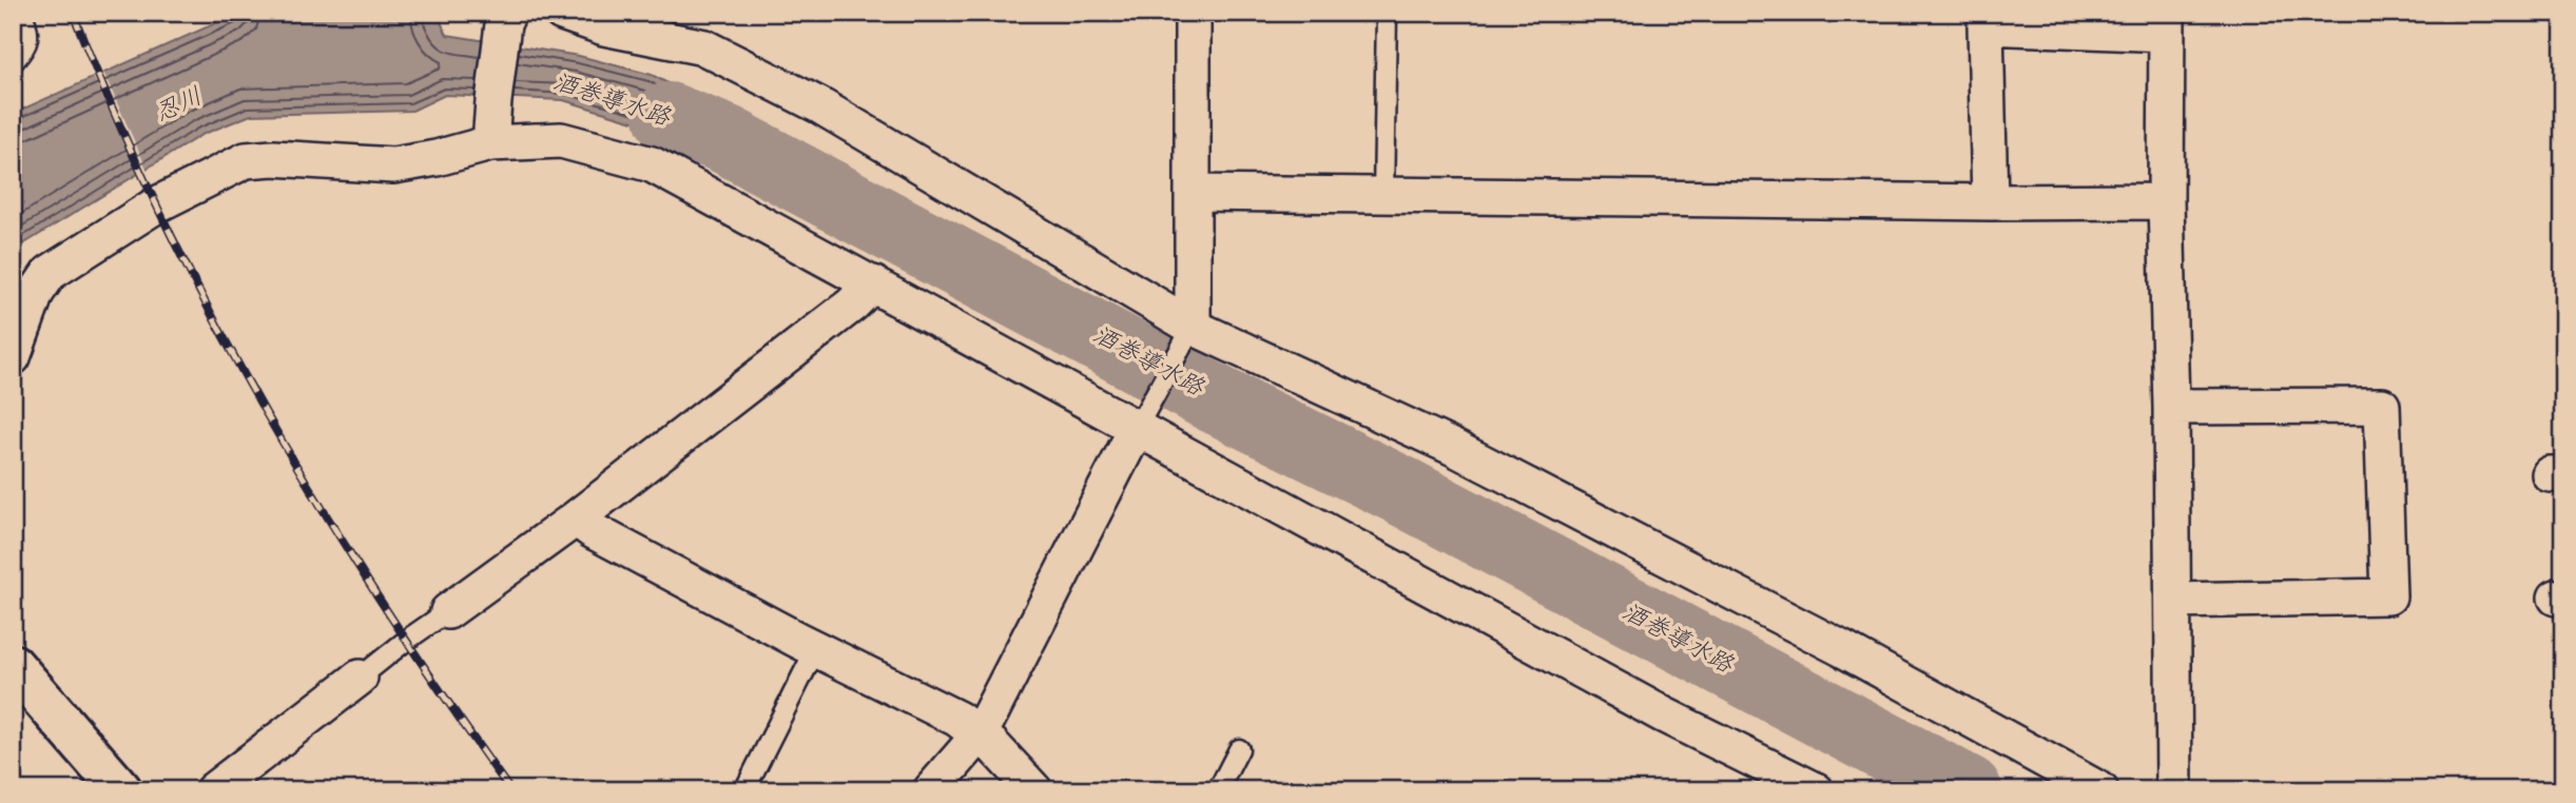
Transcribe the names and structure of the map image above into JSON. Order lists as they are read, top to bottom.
{
  "water": ["酒巻導水路", "忍川"]
}
